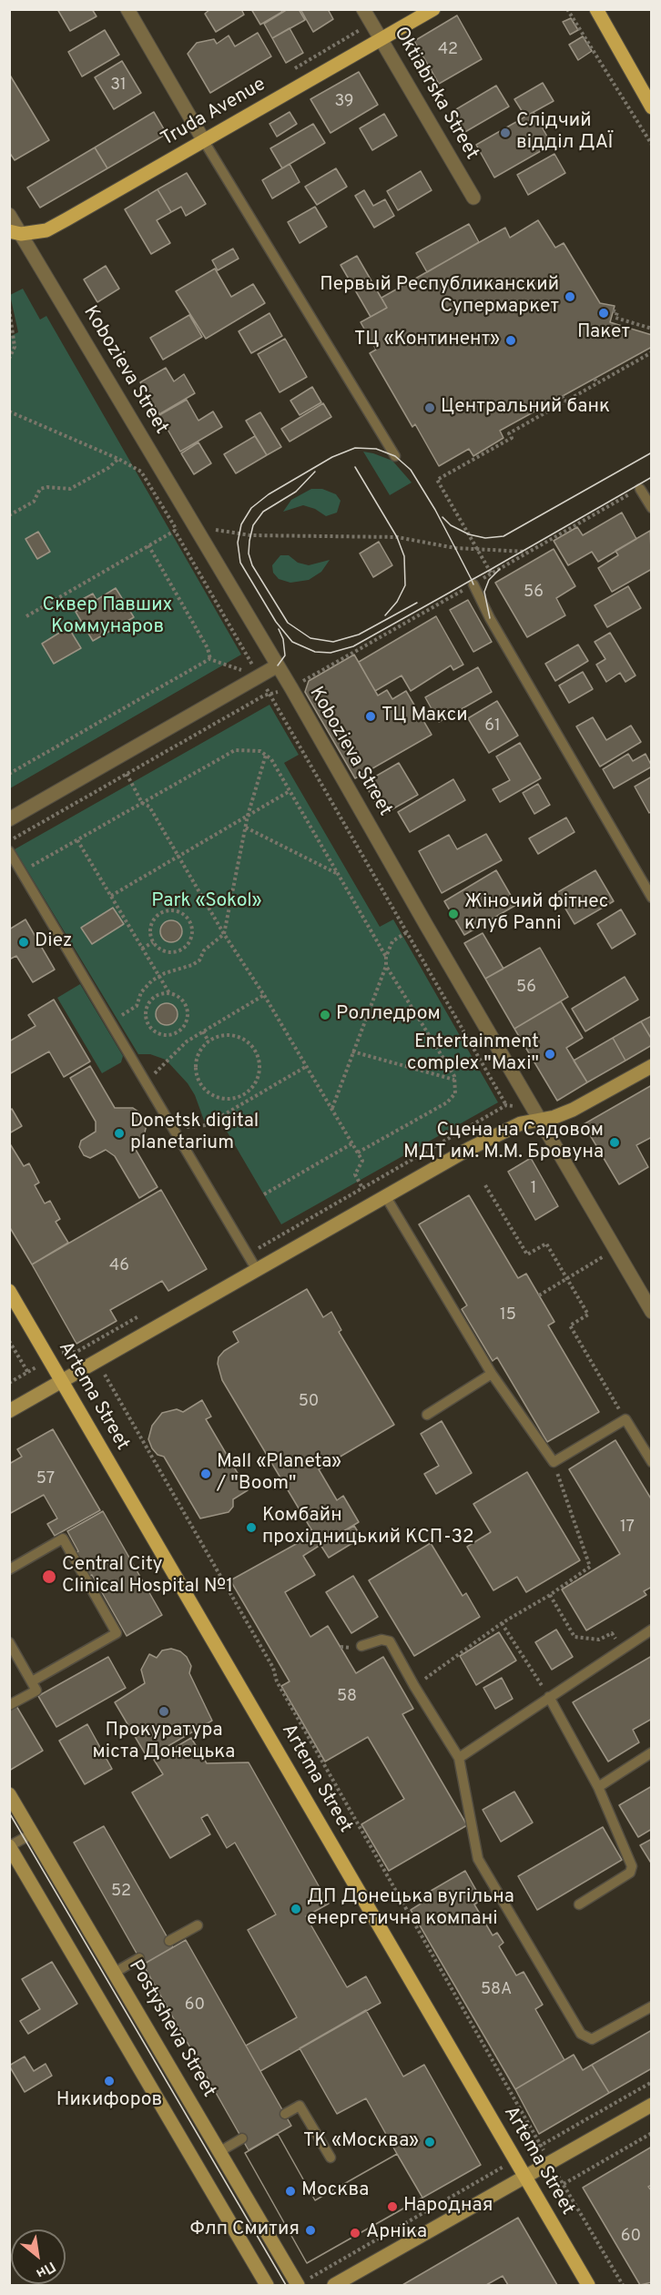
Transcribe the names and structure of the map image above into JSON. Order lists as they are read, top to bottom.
{
  "streets": {
    "main road": ["Truda Avenue", "Artema Street"],
    "street": ["Oktiabrska Street", "Kobozieva Street", "Postysheva Street"]
  },
  "crossings": [
    ["Oktiabrska Street", "Truda Avenue"],
    ["Truda Avenue", "Kobozieva Street"]
  ],
  "parks": ["Сквер Павших Коммунаров", "Park «Sokol»"],
  "places": [
    "Слідчий відділ ДАЇ",
    "Первый Республиканский Супермаркет",
    "Пакет",
    "ТЦ «Континент»",
    "Центральний банк",
    "ТЦ Макси",
    "Жіночий фітнес клуб Panni",
    "Diez",
    "Ролледром",
    "Entertainment complex \"Maxi\"",
    "Donetsk digital planetarium",
    "Сцена на Садовом МДТ им. М.М. Бровуна",
    "Mall «Planeta» / \"Boom\"",
    "Комбайн прохідницький КСП-32",
    "Central City Clinical Hospital №1",
    "Прокуратура міста Донецька",
    "ДП Донецька вугільна енергетична компані",
    "Никифоров",
    "ТК «Москва»",
    "Москва",
    "Народная",
    "Флп Смития",
    "Арніка"
  ],
  "house_numbers": [
    "42",
    "31",
    "39",
    "56",
    "61",
    "56",
    "1",
    "46",
    "15",
    "50",
    "57",
    "17",
    "58",
    "52",
    "58А",
    "60",
    "60"
  ],
  "north": "bottom right"
}
